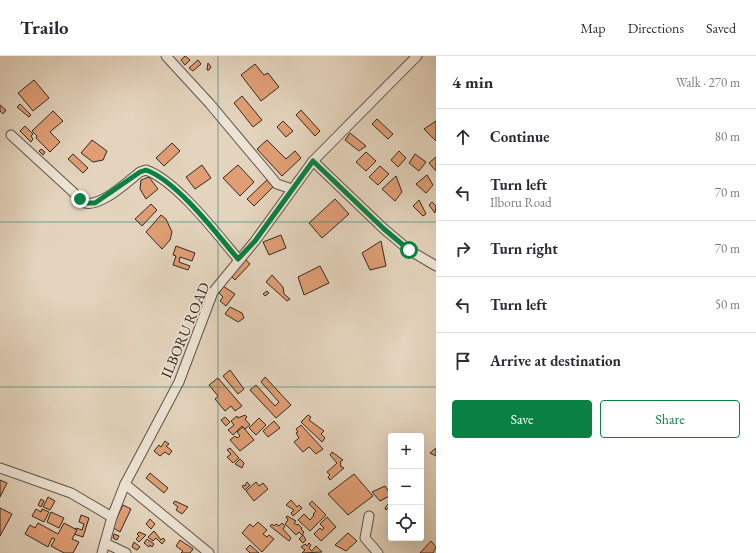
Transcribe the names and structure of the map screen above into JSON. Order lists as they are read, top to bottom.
{
  "streets": {
    "street": ["ILBORU ROAD"]
  },
  "page": {
    "header": "Trailo",
    "nav": ["Map", "Directions", "Saved"],
    "heading": ["4 min", "Walk · 270 m"],
    "list": [
      ["Continue", "80 m"],
      ["Turn left", "Ilboru Road", "70 m"],
      ["Turn right", "70 m"],
      ["Turn left", "50 m"],
      "Arrive at destination"
    ],
    "buttons": ["Save", "Share"],
    "map_buttons": ["+", "−"]
  }
}
